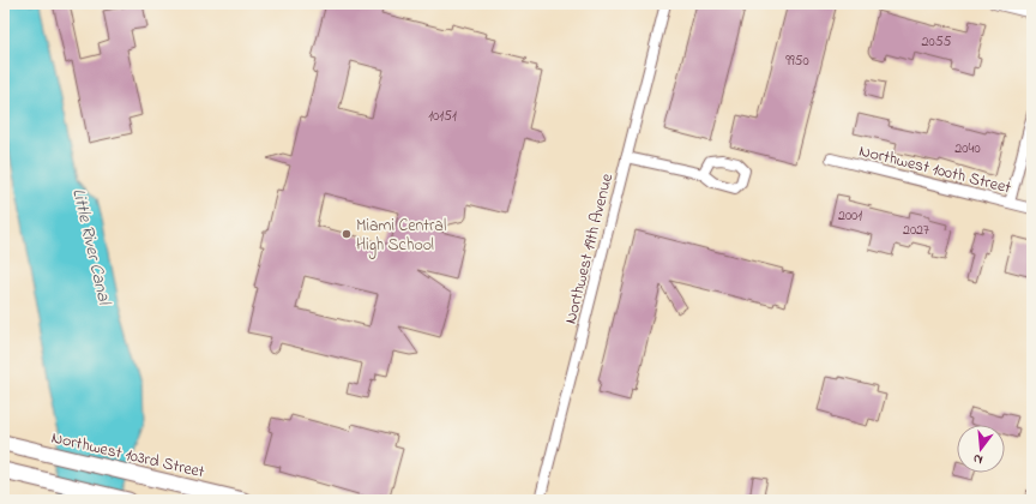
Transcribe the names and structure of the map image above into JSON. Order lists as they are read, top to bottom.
{
  "streets": {
    "main road": ["Northwest 103rd Street"],
    "street": ["Northwest 100th Street", "Northwest 19th Avenue"]
  },
  "water": ["Little River Canal"],
  "places": ["Miami Central High School"],
  "house_numbers": [
    "2055",
    "9950",
    "10151",
    "2040",
    "2001",
    "2027"
  ],
  "north": "bottom"
}
